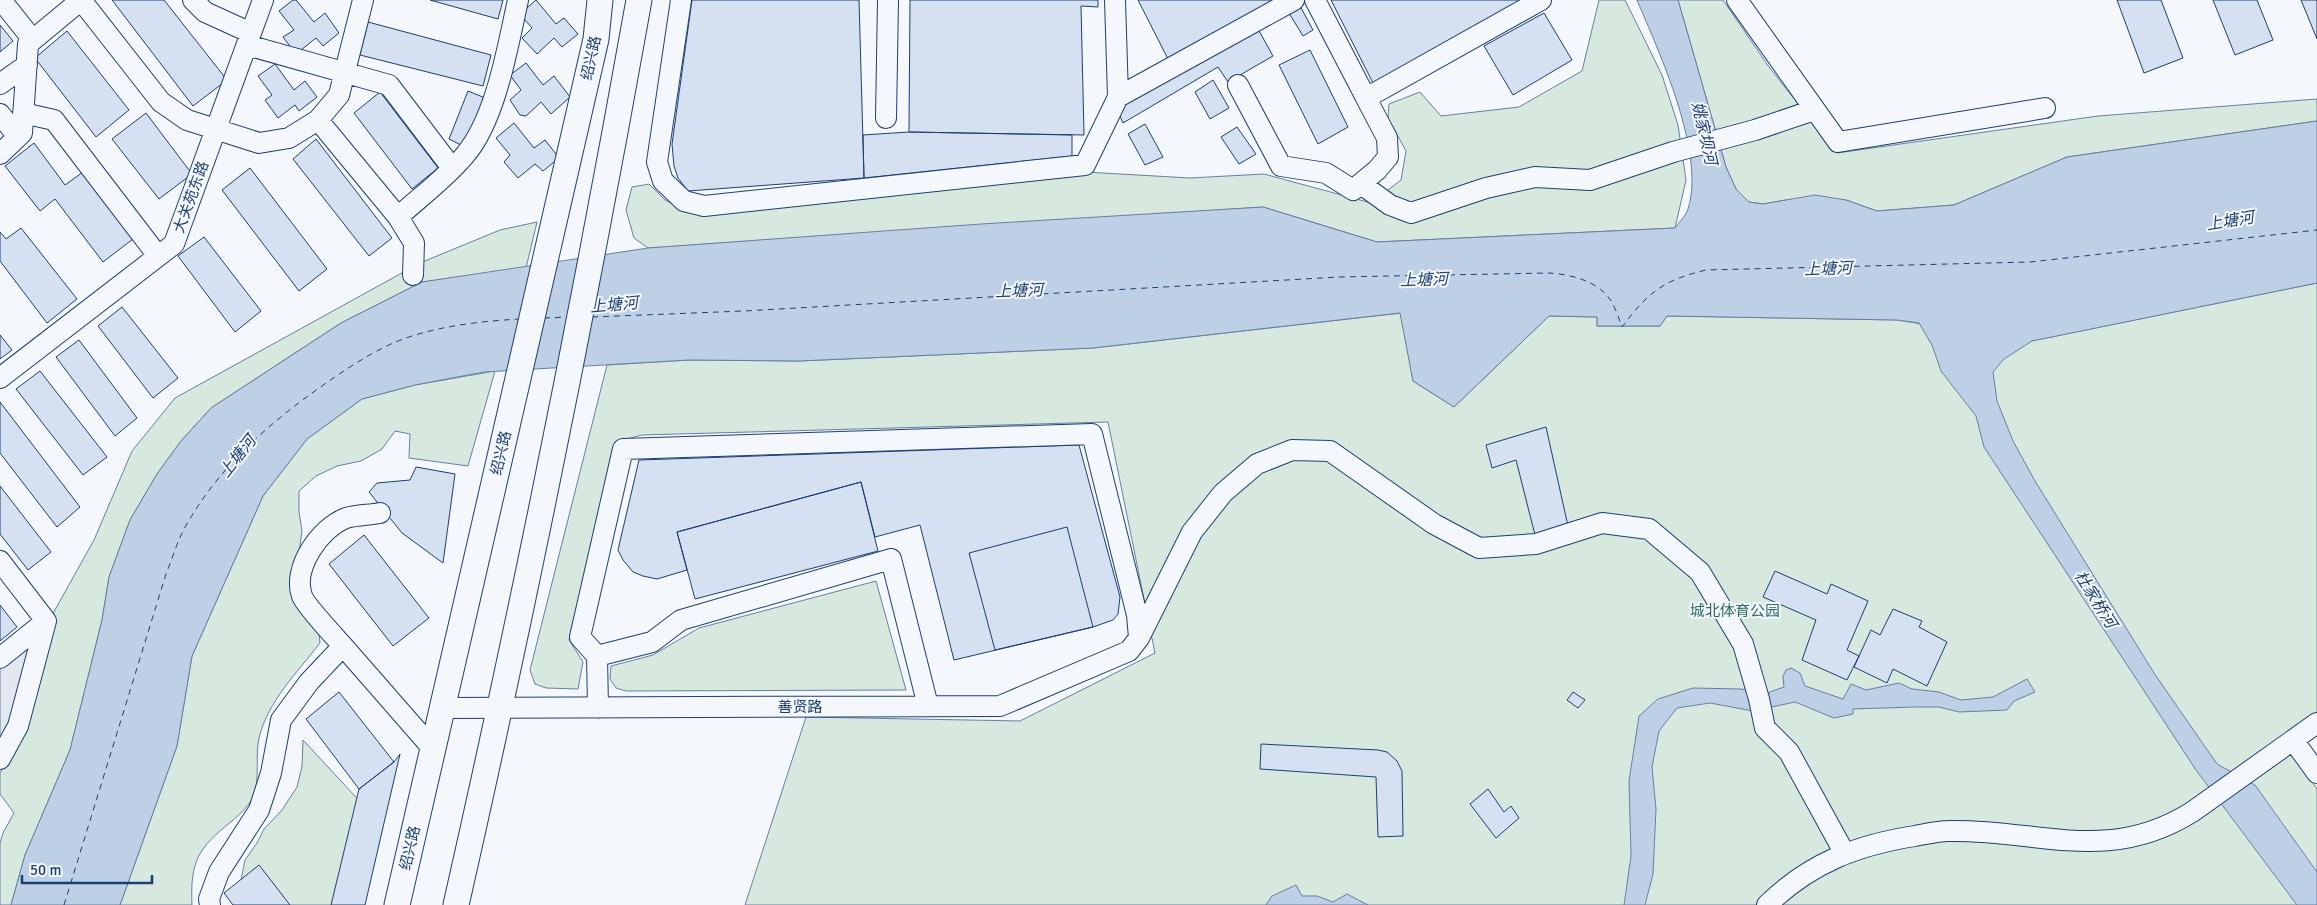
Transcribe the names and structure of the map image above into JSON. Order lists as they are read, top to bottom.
{
  "streets": {
    "main road": ["绍兴路"],
    "street": ["大关苑东路", "善贤路"]
  },
  "crossings": [
    ["绍兴路", "善贤路"]
  ],
  "water": ["姚家坝河", "上塘河", "杜家桥河"],
  "parks": ["城北体育公园"],
  "scale_bar": "50 m"
}
